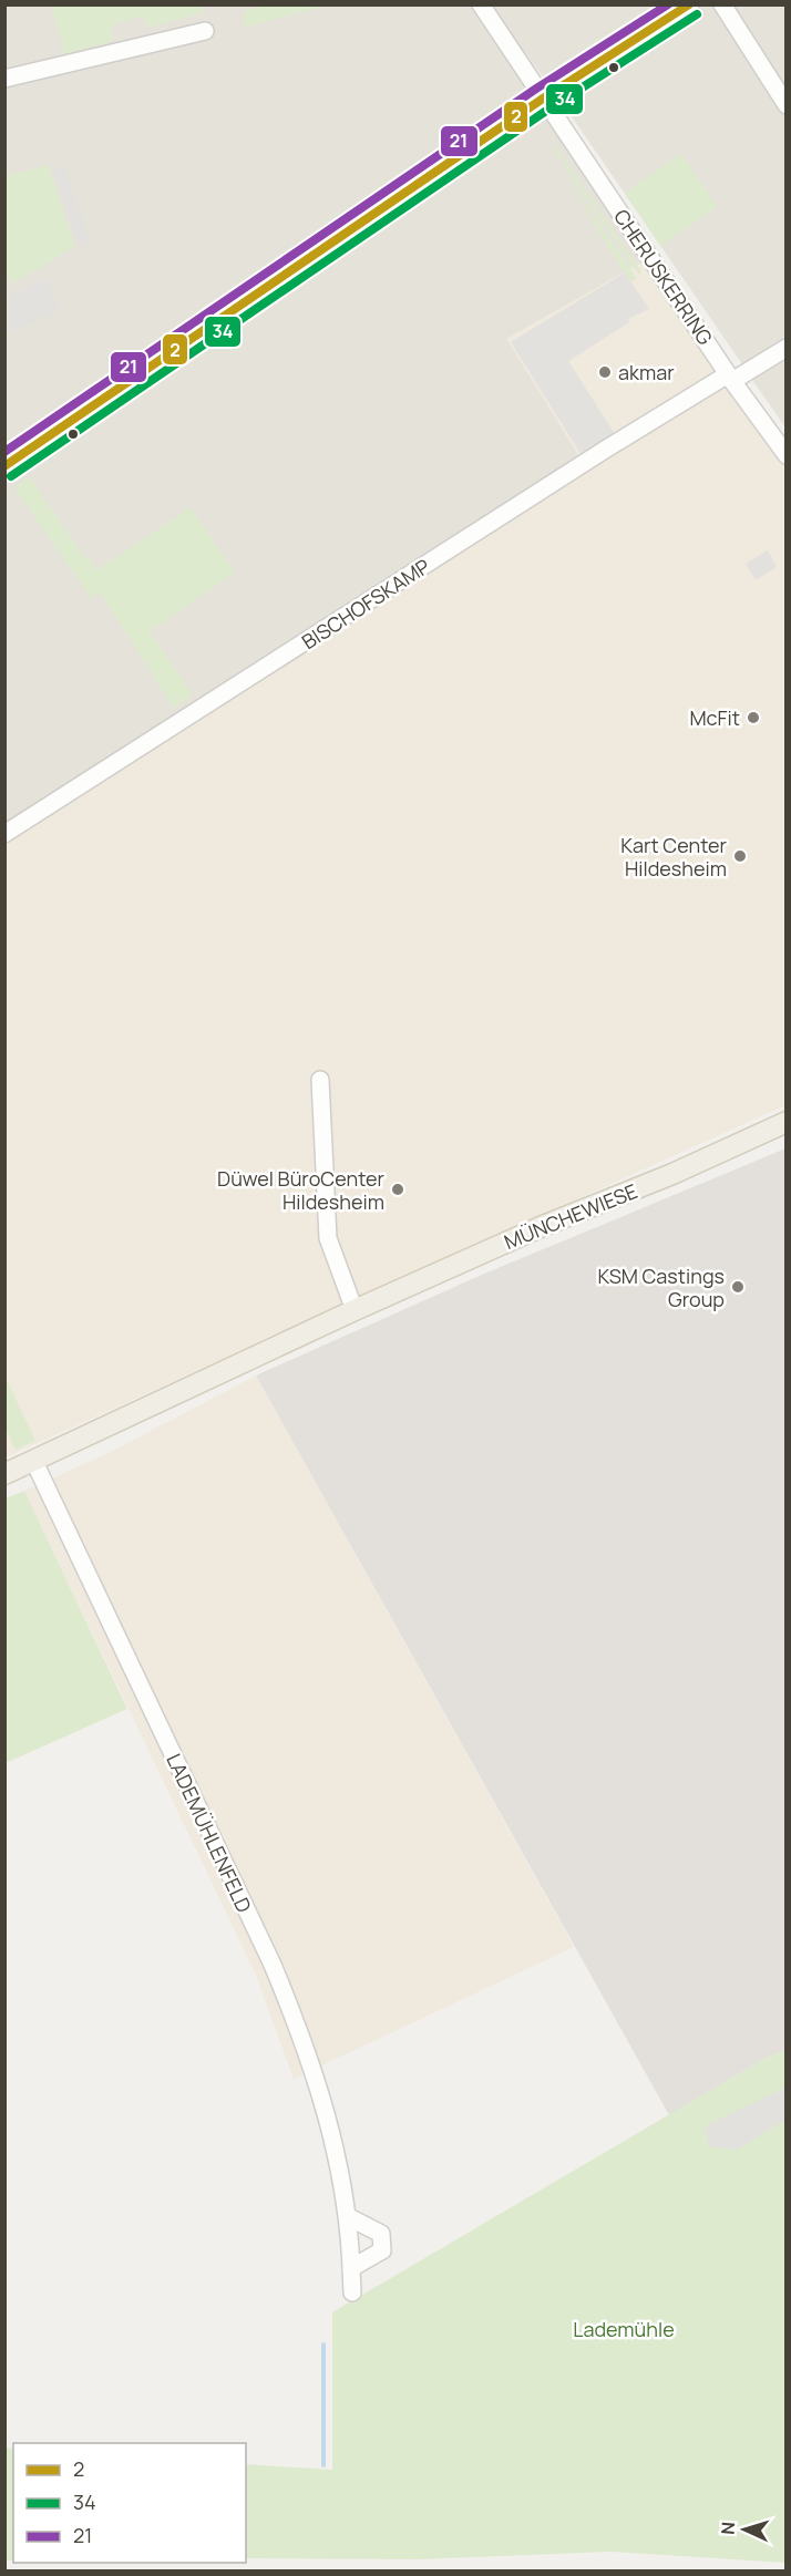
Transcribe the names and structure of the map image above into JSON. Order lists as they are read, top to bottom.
{
  "streets": {
    "main road": ["MÜNCHEWIESE"],
    "street": ["CHERUSKERRING", "BISCHOFSKAMP", "LADEMÜHLENFELD"]
  },
  "crossings": [
    ["CHERUSKERRING", "BISCHOFSKAMP"],
    ["MÜNCHEWIESE", "LADEMÜHLENFELD"]
  ],
  "parks": ["Lademühle"],
  "places": [
    "akmar",
    "McFit",
    "Kart Center Hildesheim",
    "Düwel BüroCenter Hildesheim",
    "KSM Castings Group"
  ],
  "lines": ["transit line 2", "transit line 21", "transit line 34"],
  "legend": ["2", "34", "21"],
  "north": "left"
}
